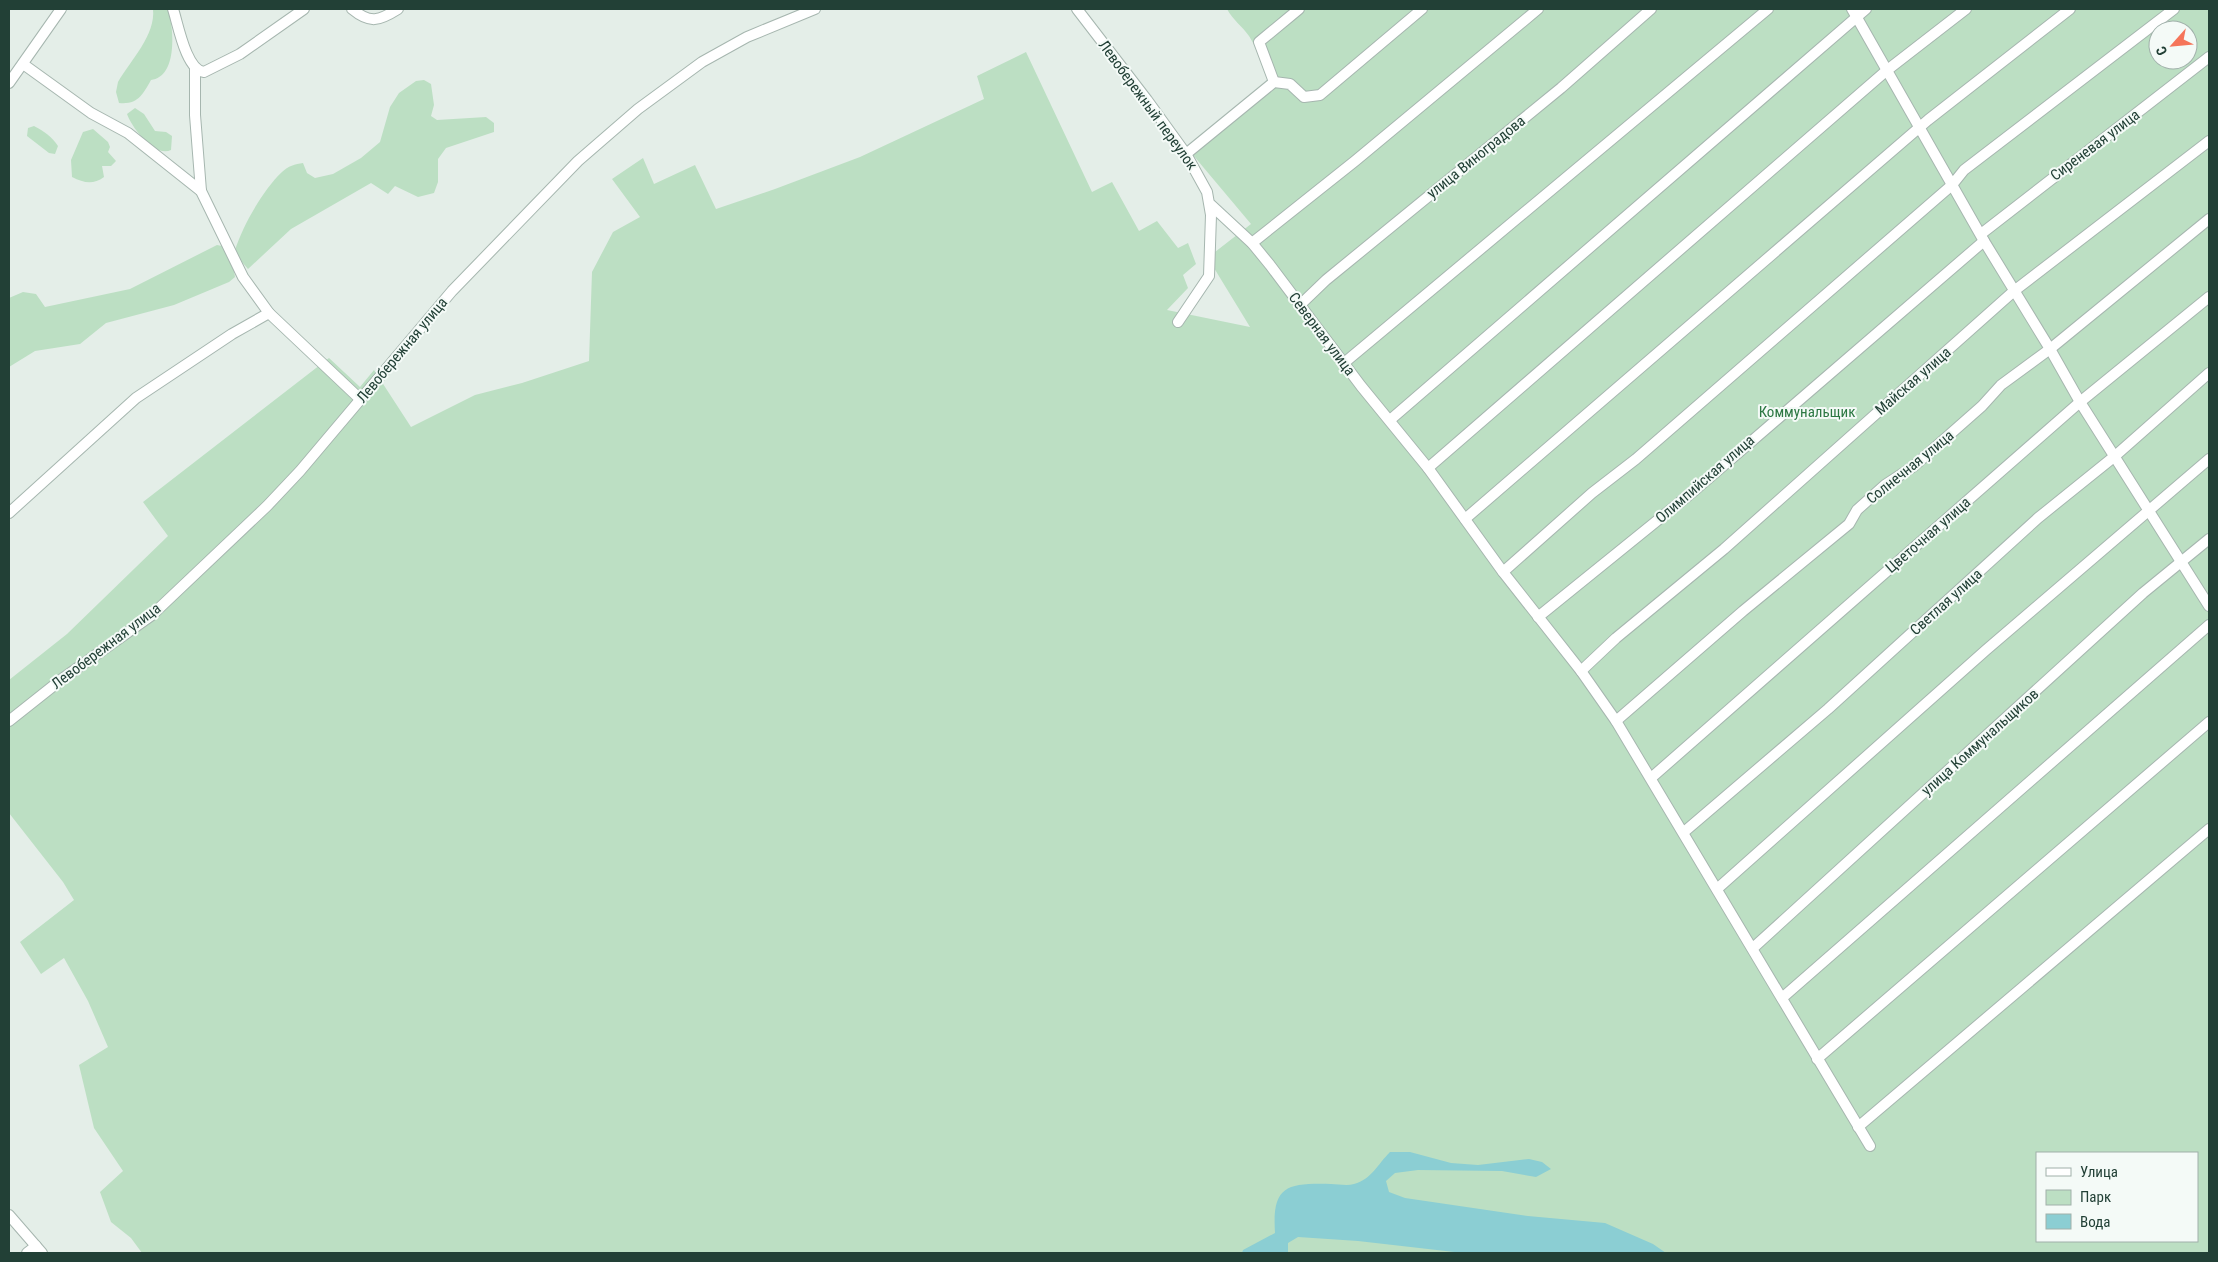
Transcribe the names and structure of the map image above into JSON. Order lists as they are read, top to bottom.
{
  "streets": {
    "street": [
      "Левобережный переулок",
      "Сиреневая улица",
      "улица Виноградова",
      "Северная улица",
      "Левобережная улица",
      "Майская улица",
      "Солнечная улица",
      "Олимпийская улица",
      "Цветочная улица",
      "Светлая улица",
      "улица Коммунальщиков"
    ]
  },
  "crossings": [
    ["Левобережный переулок", "Северная улица"],
    ["Сиреневая улица", "Олимпийская улица"],
    ["улица Виноградова", "Северная улица"],
    ["Северная улица", "Майская улица"],
    ["Северная улица", "Солнечная улица"],
    ["Северная улица", "Олимпийская улица"],
    ["Северная улица", "Цветочная улица"],
    ["Северная улица", "Светлая улица"],
    ["Северная улица", "улица Коммунальщиков"]
  ],
  "parks": ["Коммунальщик"],
  "legend": ["Улица", "Парк", "Вода"],
  "north": "bottom left"
}
